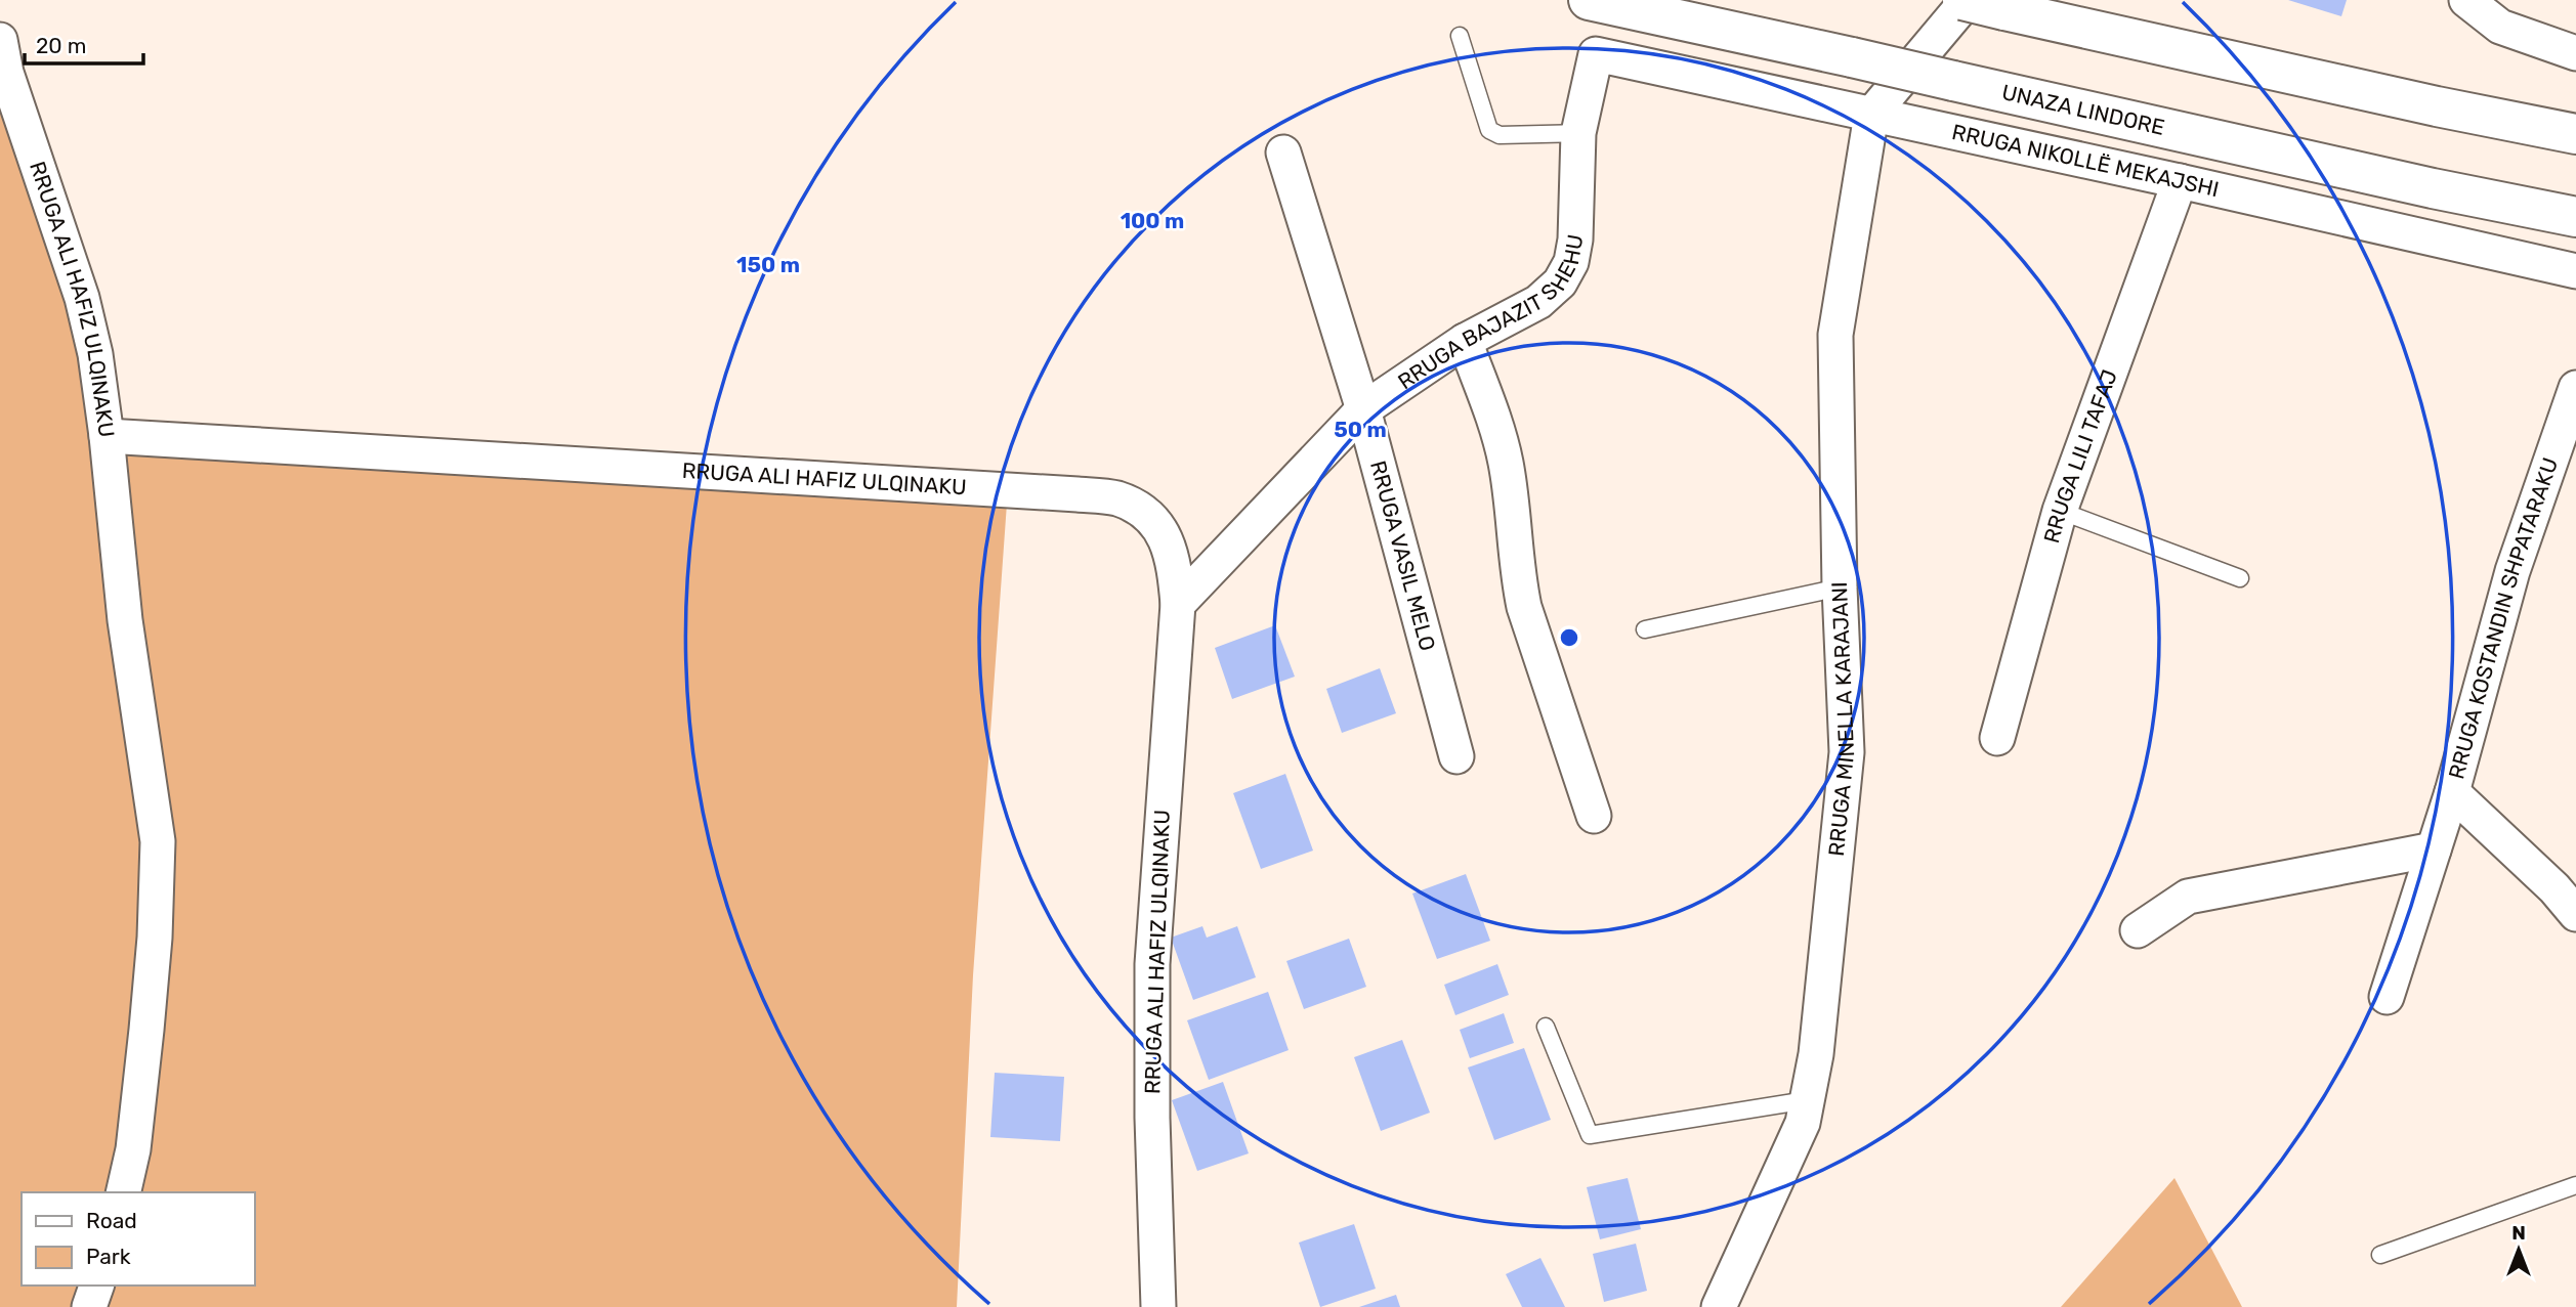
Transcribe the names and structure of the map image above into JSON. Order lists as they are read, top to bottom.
{
  "streets": {
    "highway": ["UNAZA LINDORE"],
    "street": [
      "RRUGA NIKOLLË MEKAJSHI",
      "RRUGA ALI HAFIZ ULQINAKU",
      "RRUGA BAJAZIT SHEHU",
      "RRUGA LILI TAFAJ",
      "RRUGA VASIL MELO",
      "RRUGA KOSTANDIN SHPATARAKU",
      "RRUGA MINELLA KARAJANI"
    ]
  },
  "crossings": [
    ["RRUGA NIKOLLË MEKAJSHI", "RRUGA BAJAZIT SHEHU"],
    ["RRUGA NIKOLLË MEKAJSHI", "RRUGA LILI TAFAJ"],
    ["RRUGA NIKOLLË MEKAJSHI", "RRUGA MINELLA KARAJANI"],
    ["RRUGA ALI HAFIZ ULQINAKU", "RRUGA BAJAZIT SHEHU"],
    ["RRUGA BAJAZIT SHEHU", "RRUGA VASIL MELO"]
  ],
  "legend": ["Road", "Park"],
  "scale_bar": "20 m",
  "north": "top",
  "rings": ["100 m", "150 m", "50 m"]
}
